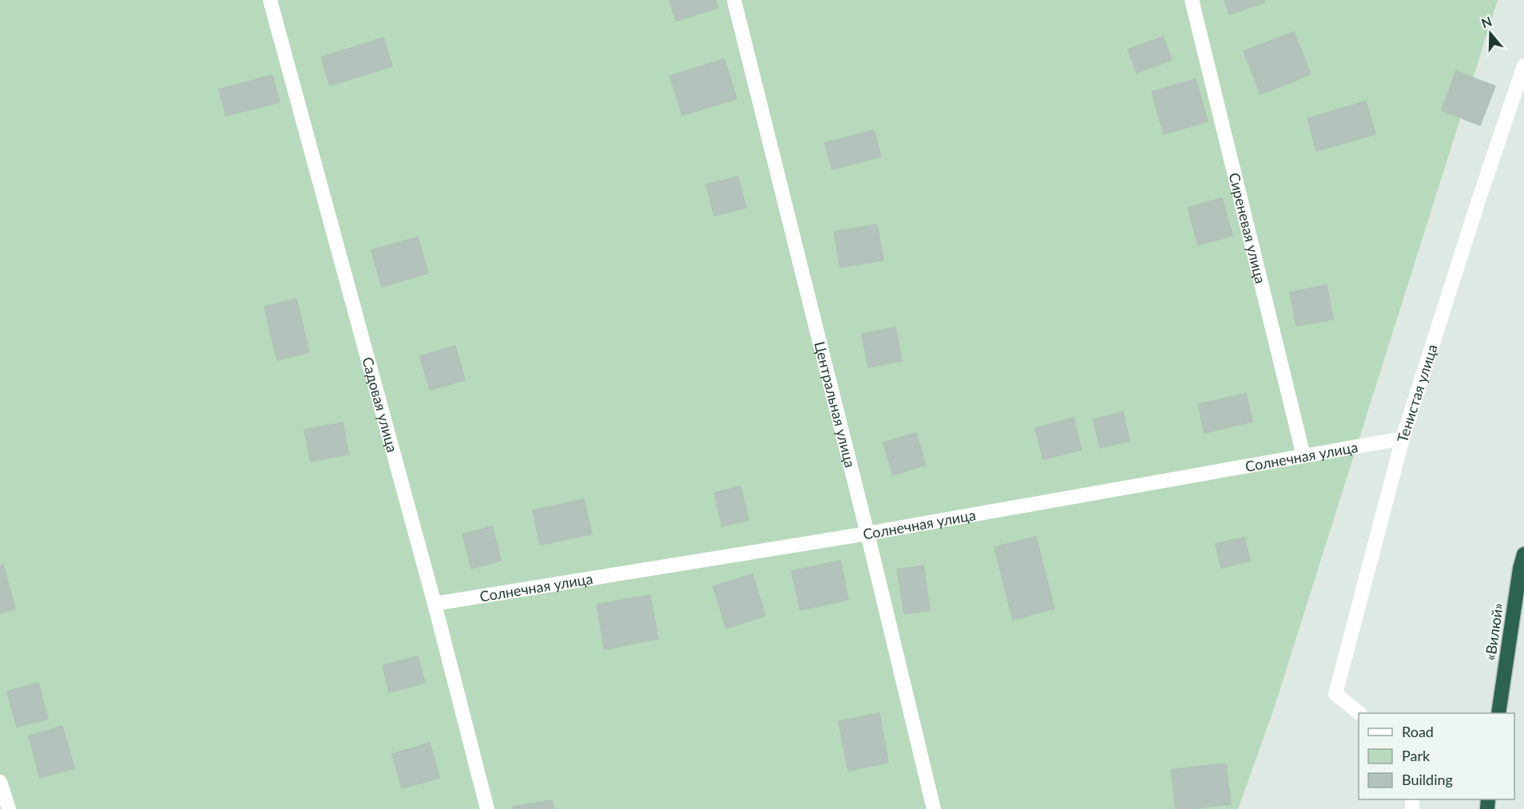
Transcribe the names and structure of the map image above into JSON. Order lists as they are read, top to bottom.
{
  "streets": {
    "highway": ["«Вилюй»"],
    "street": [
      "Сиреневая улица",
      "Тенистая улица",
      "Садовая улица",
      "Центральная улица",
      "Солнечная улица"
    ]
  },
  "crossings": [
    ["Сиреневая улица", "Солнечная улица"],
    ["Тенистая улица", "Солнечная улица"],
    ["Садовая улица", "Солнечная улица"],
    ["Центральная улица", "Солнечная улица"]
  ],
  "legend": ["Road", "Park", "Building"],
  "north": "top"
}
